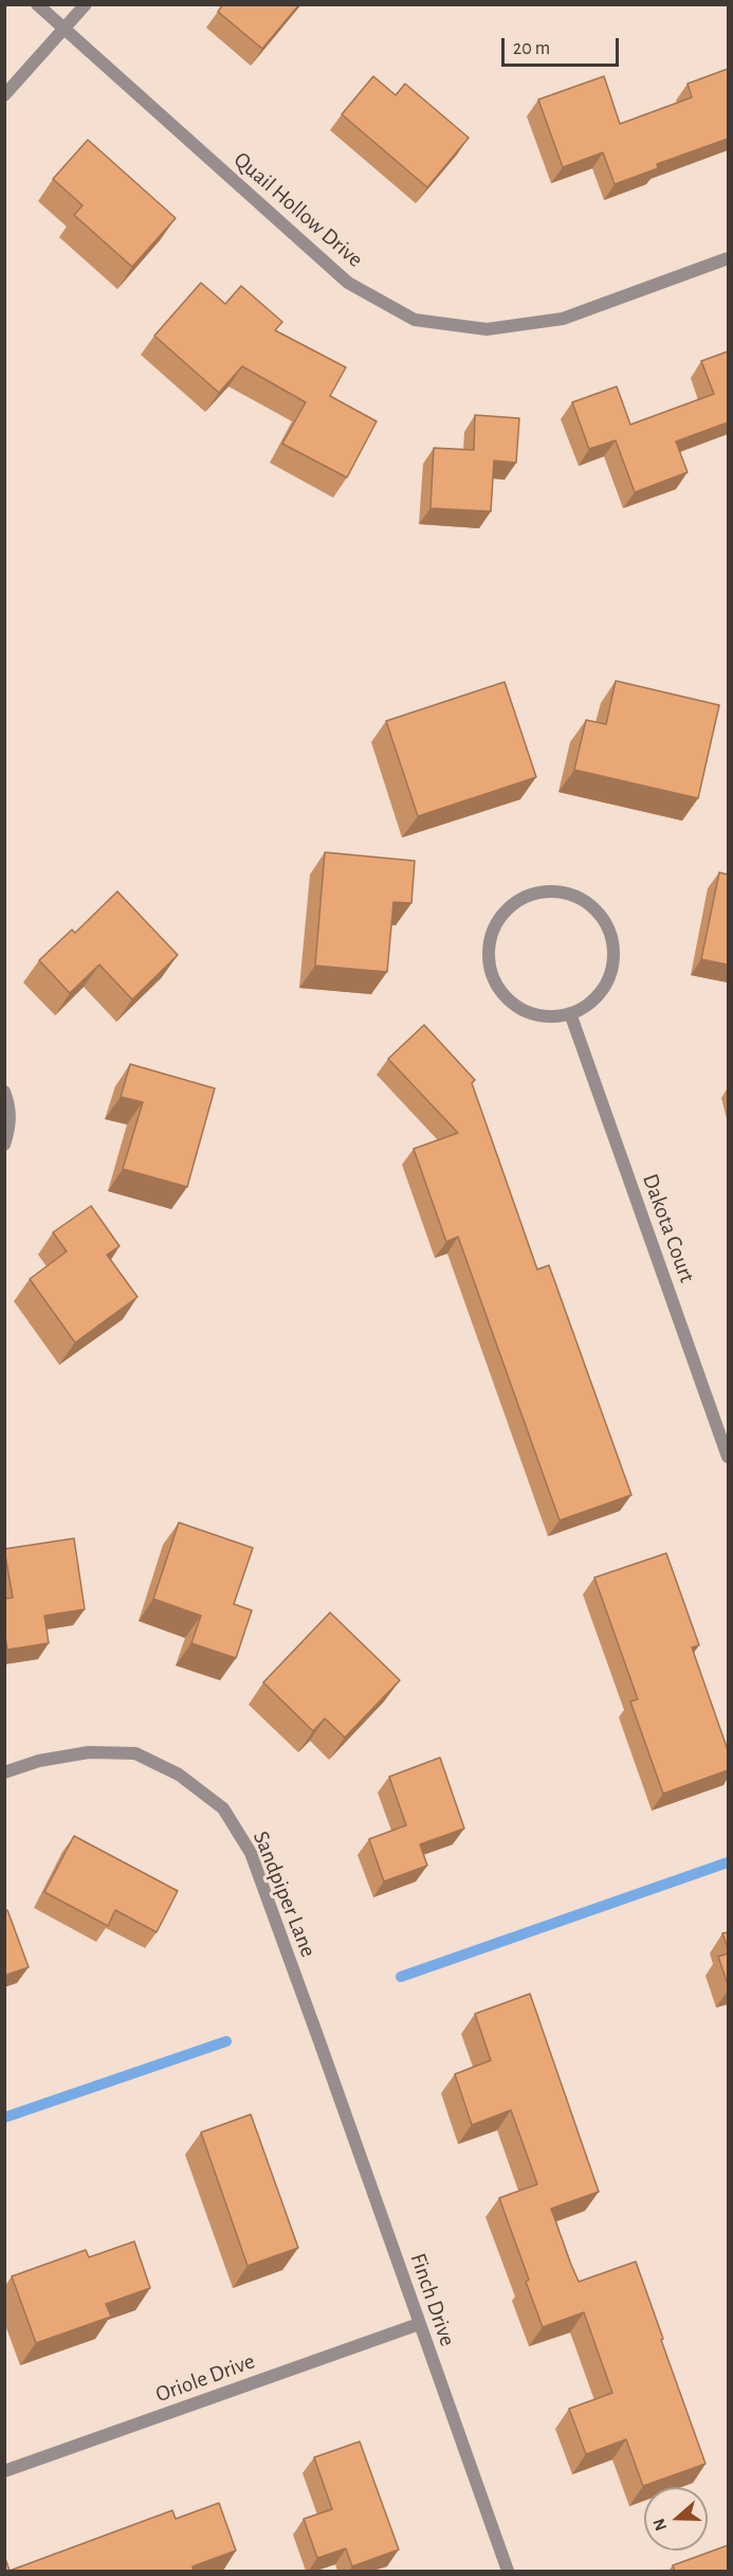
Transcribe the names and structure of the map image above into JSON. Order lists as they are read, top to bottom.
{
  "streets": {
    "street": [
      "Quail Hollow Drive",
      "Dakota Court",
      "Sandpiper Lane",
      "Finch Drive",
      "Oriole Drive"
    ]
  },
  "crossings": [
    ["Sandpiper Lane", "Finch Drive"],
    ["Finch Drive", "Oriole Drive"]
  ],
  "scale_bar": "20 m",
  "north": "left"
}
